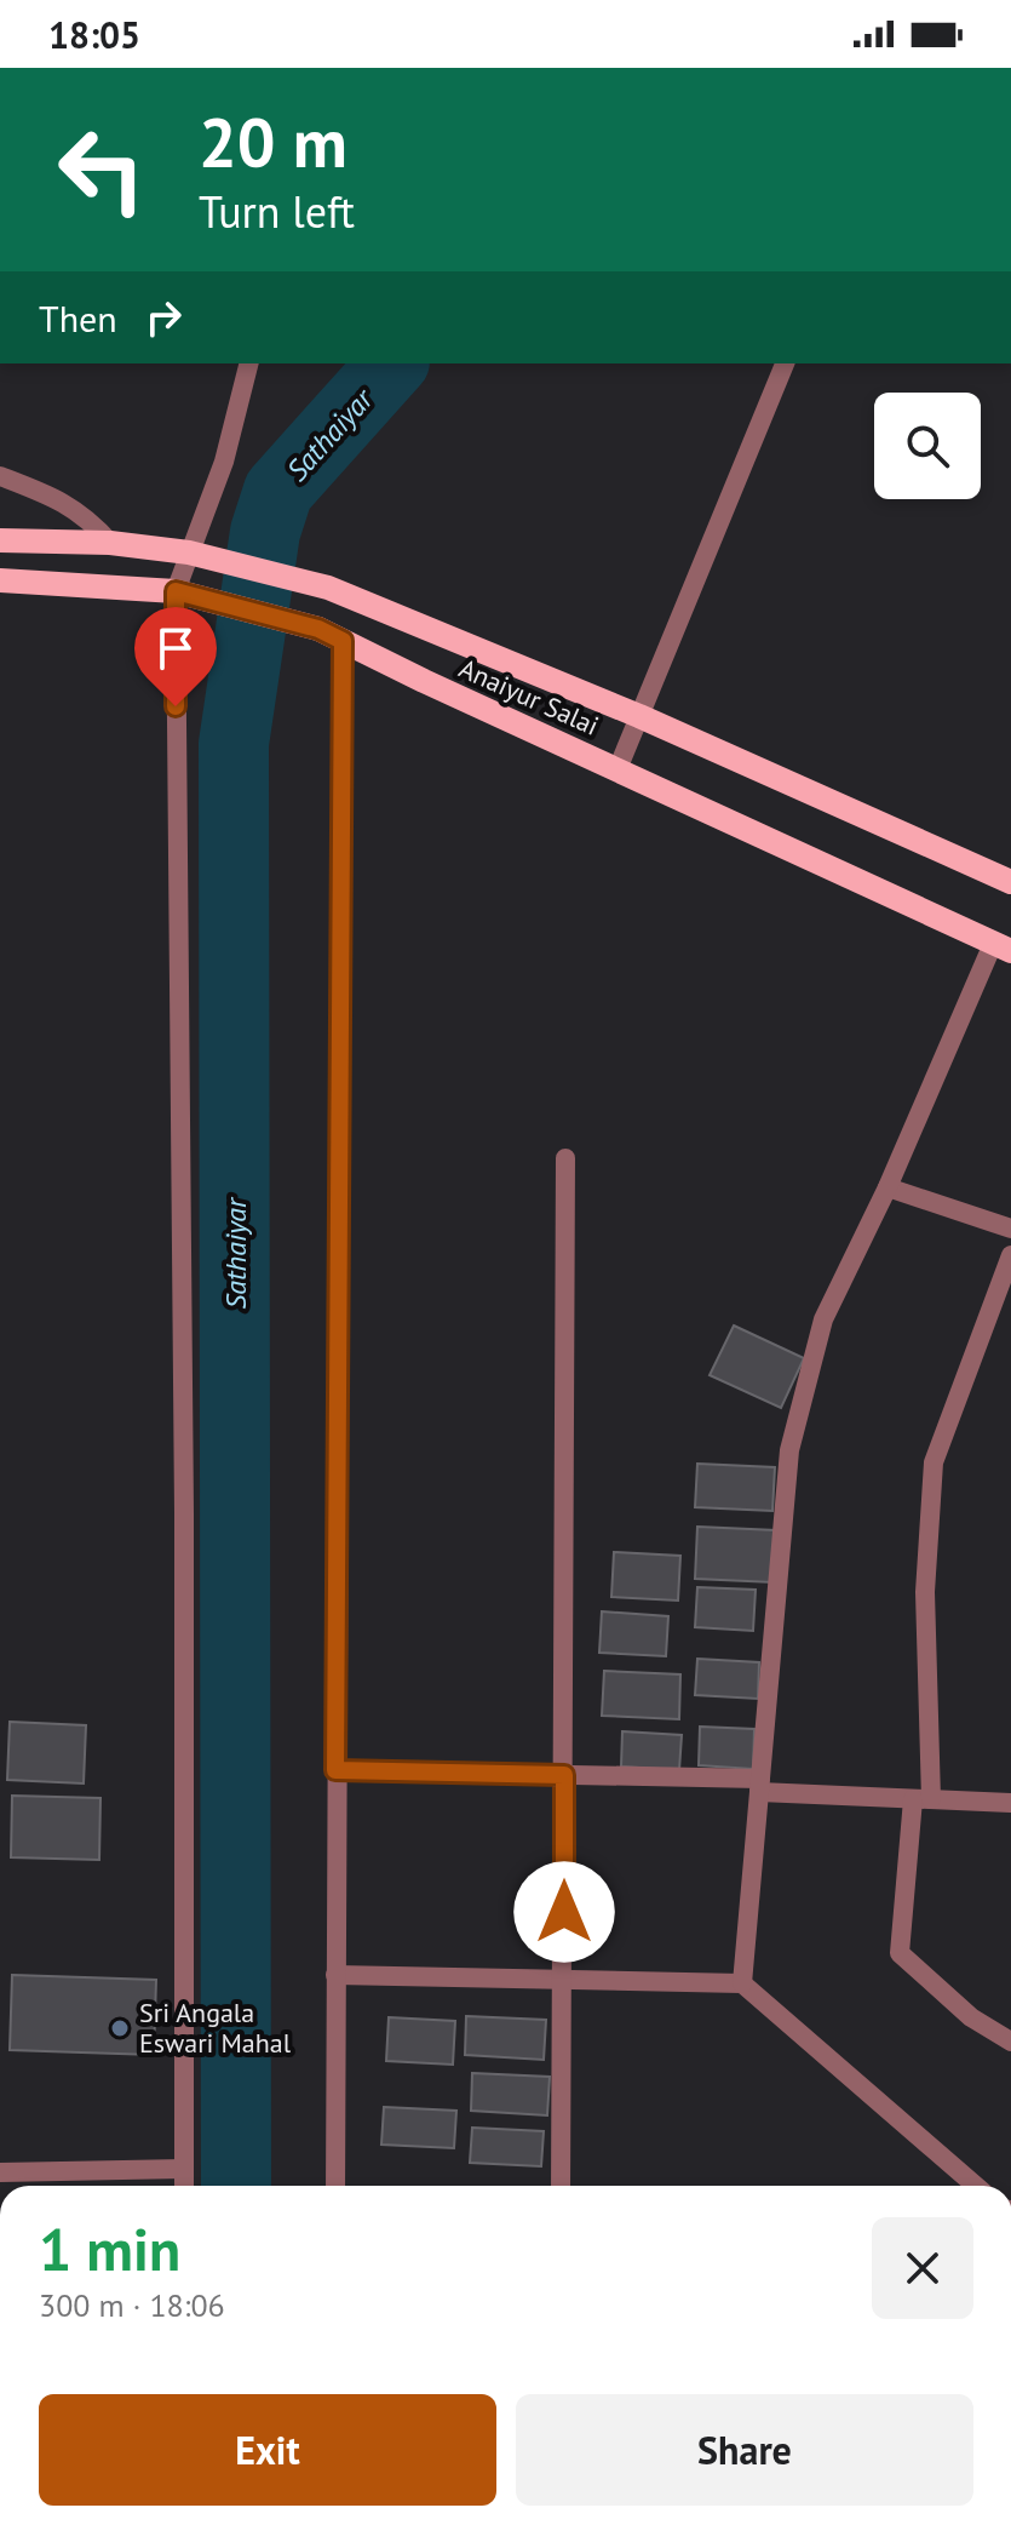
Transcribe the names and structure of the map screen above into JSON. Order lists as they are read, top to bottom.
{
  "streets": {
    "main road": ["Anaiyur Salai"]
  },
  "water": ["Sathaiyar"],
  "places": ["Sri Angala Eswari Mahal"],
  "page": {
    "status": "18:05",
    "turn": ["20 m", "Turn left"],
    "then": "Then",
    "heading": ["1 min", "300 m · 18:06"],
    "buttons": ["Exit", "Share"]
  }
}
